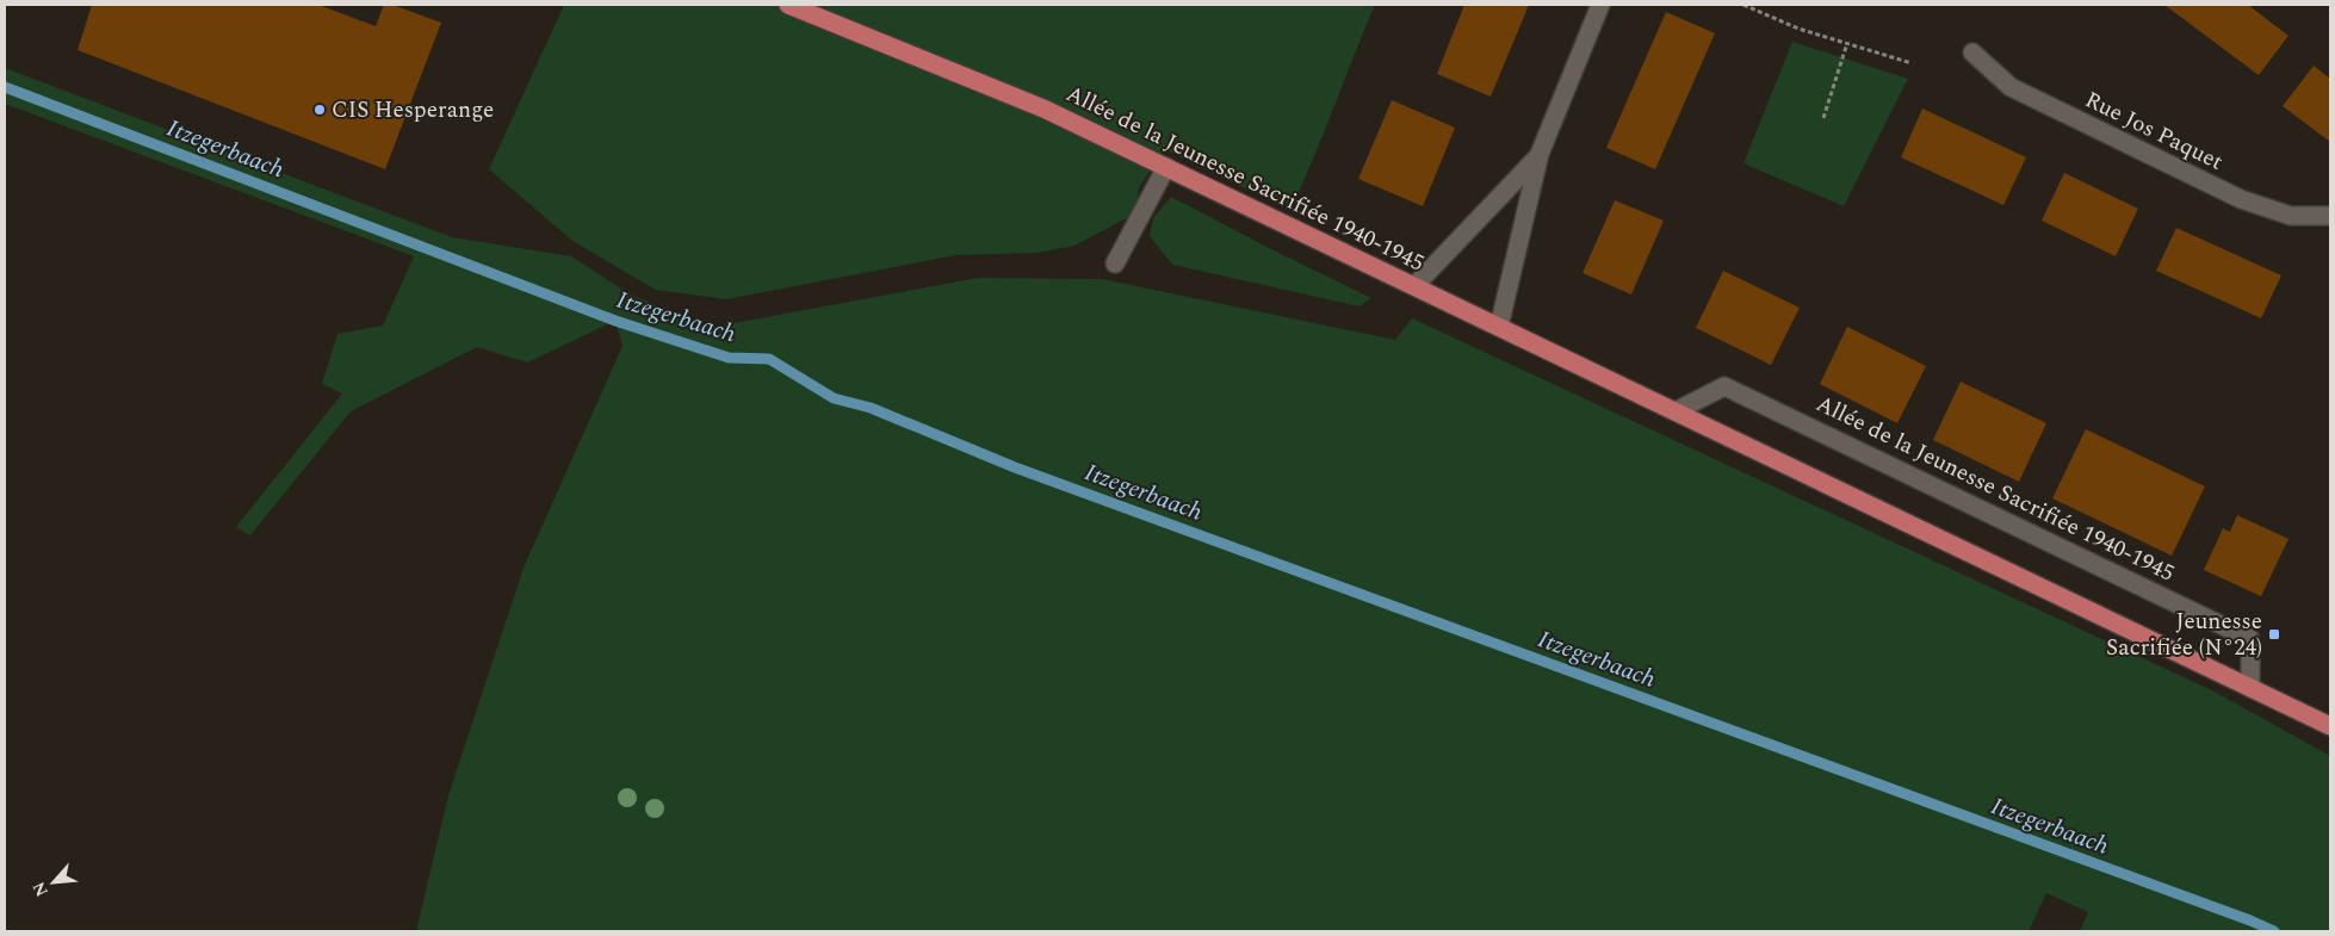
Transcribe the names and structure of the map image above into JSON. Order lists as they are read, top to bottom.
{
  "streets": {
    "main road": ["Allée de la Jeunesse Sacrifiée 1940-1945"],
    "street": ["Rue Jos Paquet"]
  },
  "water": ["Itzegerbaach"],
  "places": {
    "other": ["CIS Hesperange"],
    "transit": ["Jeunesse Sacrifiée (N°24)"]
  },
  "north": "bottom left"
}
